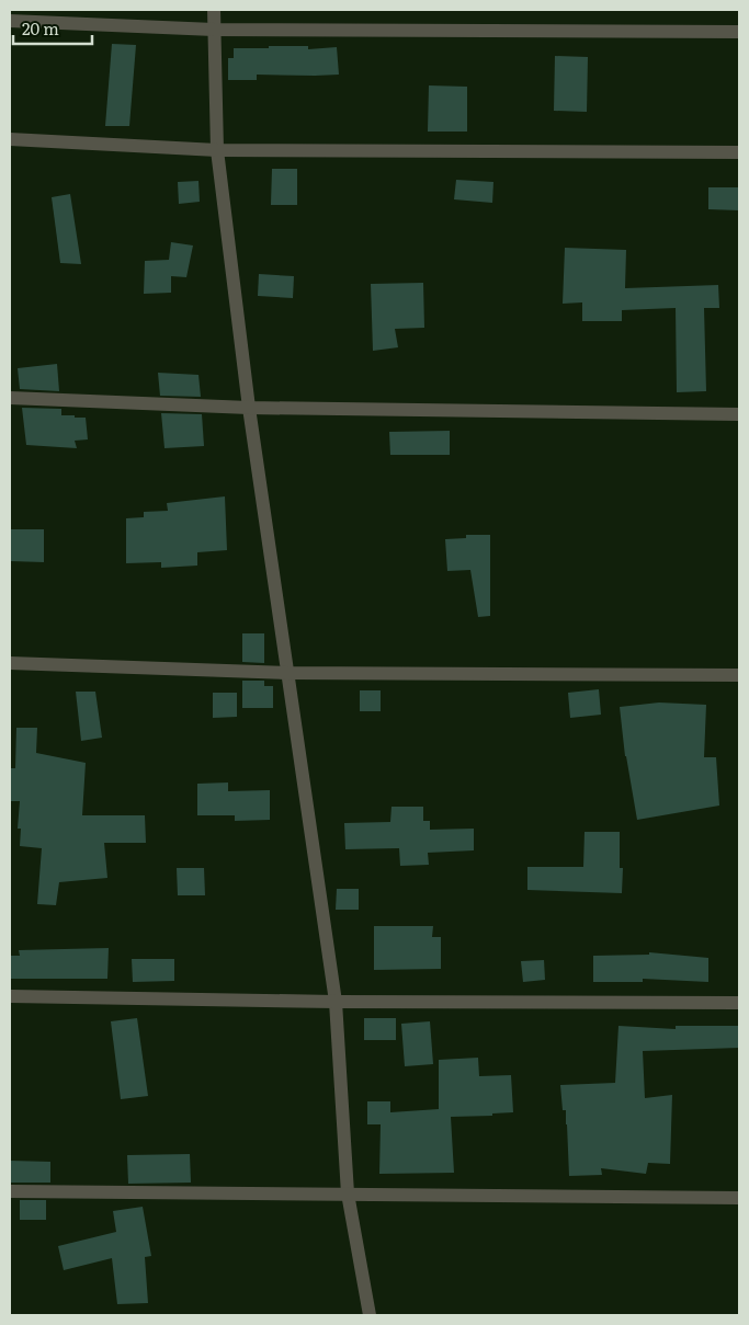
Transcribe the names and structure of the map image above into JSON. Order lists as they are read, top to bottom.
{
  "scale_bar": "20 m"
}
